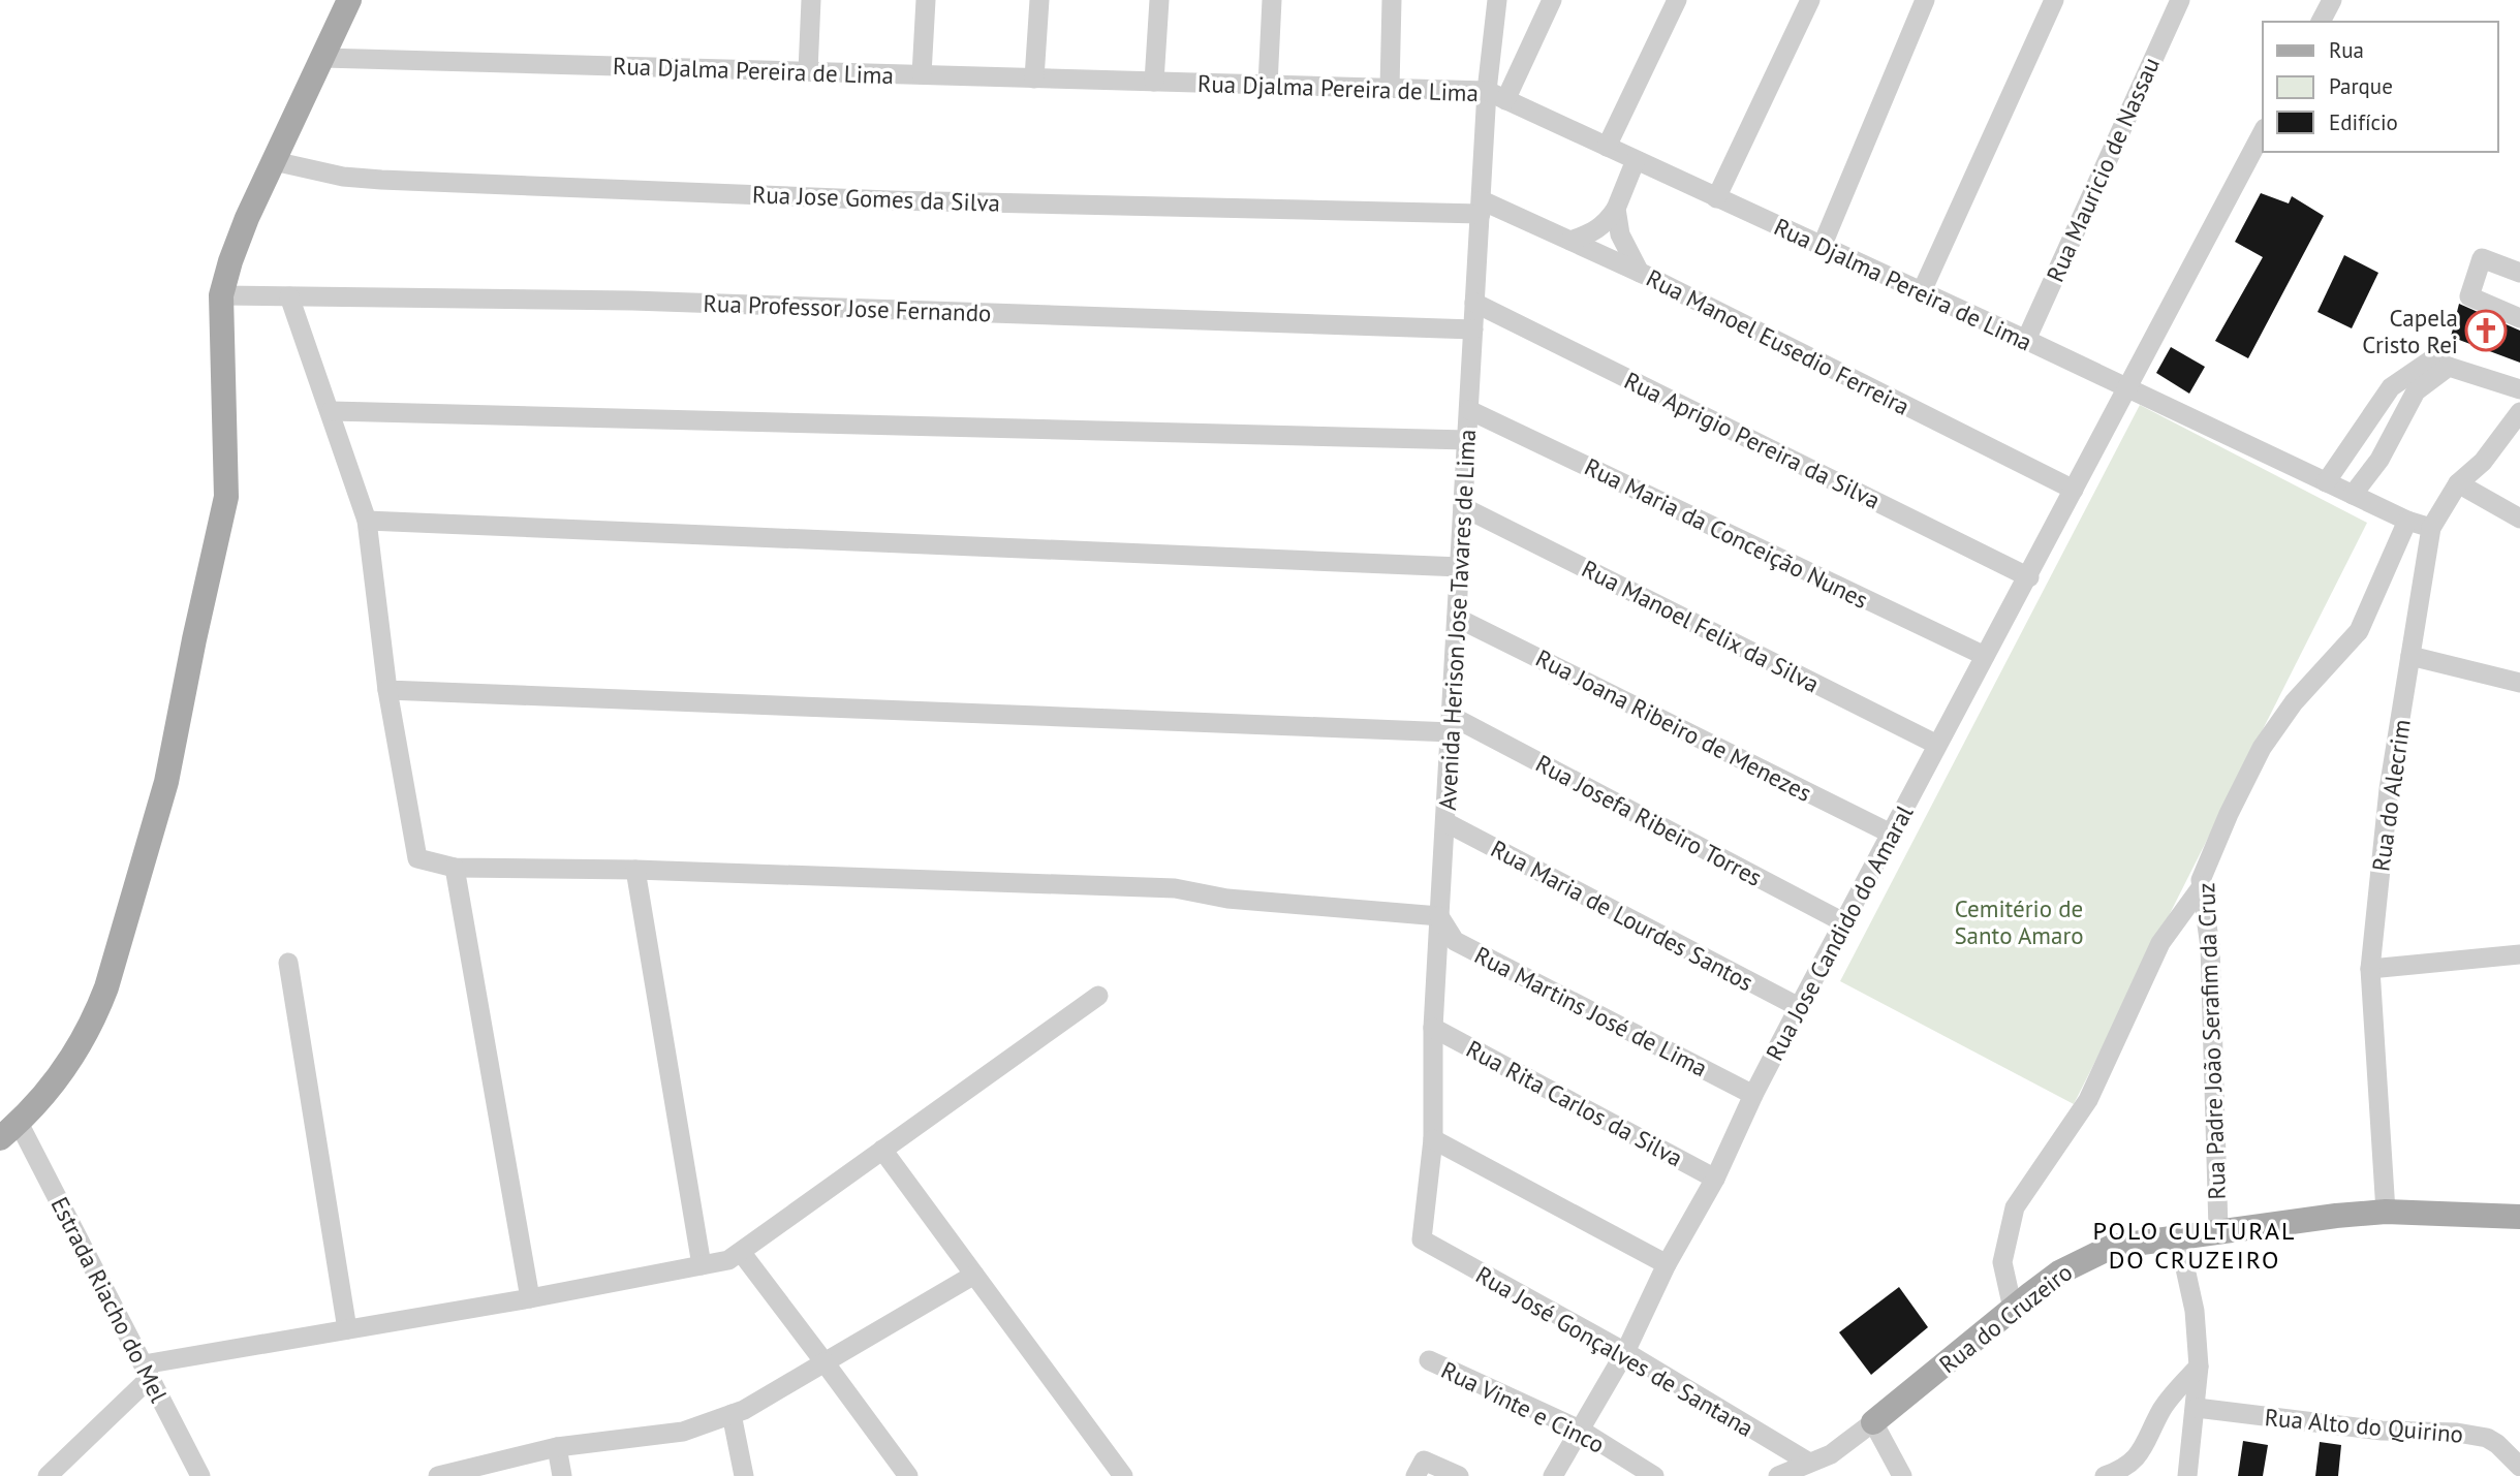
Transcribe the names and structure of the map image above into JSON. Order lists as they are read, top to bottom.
{
  "streets": {
    "main road": ["Rua do Cruzeiro"],
    "street": [
      "Rua Djalma Pereira de Lima",
      "Rua Mauricio de Nassau",
      "Rua Jose Gomes da Silva",
      "Rua Professor Jose Fernando",
      "Rua Manoel Eusedio Ferreira",
      "Rua Aprigio Pereira da Silva",
      "Rua Maria da Conceição Nunes",
      "Avenida Herison Jose Tavares de Lima",
      "Rua Manoel Felix da Silva",
      "Rua Joana Ribeiro de Menezes",
      "Rua do Alecrim",
      "Rua Josefa Ribeiro Torres",
      "Rua Maria de Lourdes Santos",
      "Rua Jose Candido do Amaral",
      "Rua Martins José de Lima",
      "Rua Padre João Serafim da Cruz",
      "Rua Rita Carlos da Silva",
      "Estrada Riacho do Mel",
      "Rua José Gonçalves de Santana",
      "Rua Vinte e Cinco",
      "Rua Alto do Quirino"
    ]
  },
  "crossings": [
    ["Rua Djalma Pereira de Lima", "Rua Mauricio de Nassau"],
    ["Rua Djalma Pereira de Lima", "Avenida Herison Jose Tavares de Lima"],
    ["Rua Djalma Pereira de Lima", "Rua do Alecrim"],
    ["Rua Djalma Pereira de Lima", "Rua Jose Candido do Amaral"],
    ["Rua Djalma Pereira de Lima", "Rua Padre João Serafim da Cruz"],
    ["Rua Jose Gomes da Silva", "Rua Manoel Eusedio Ferreira"],
    ["Rua Jose Gomes da Silva", "Avenida Herison Jose Tavares de Lima"],
    ["Rua Professor Jose Fernando", "Avenida Herison Jose Tavares de Lima"],
    ["Rua Manoel Eusedio Ferreira", "Avenida Herison Jose Tavares de Lima"],
    ["Rua Manoel Eusedio Ferreira", "Rua Jose Candido do Amaral"],
    ["Rua Aprigio Pereira da Silva", "Avenida Herison Jose Tavares de Lima"],
    ["Rua Aprigio Pereira da Silva", "Rua Jose Candido do Amaral"],
    ["Rua Maria da Conceição Nunes", "Avenida Herison Jose Tavares de Lima"],
    ["Rua Maria da Conceição Nunes", "Rua Jose Candido do Amaral"],
    ["Avenida Herison Jose Tavares de Lima", "Rua Manoel Felix da Silva"],
    ["Avenida Herison Jose Tavares de Lima", "Rua Joana Ribeiro de Menezes"],
    ["Avenida Herison Jose Tavares de Lima", "Rua Josefa Ribeiro Torres"],
    ["Avenida Herison Jose Tavares de Lima", "Rua Maria de Lourdes Santos"],
    ["Avenida Herison Jose Tavares de Lima", "Rua Martins José de Lima"],
    ["Avenida Herison Jose Tavares de Lima", "Rua Rita Carlos da Silva"],
    ["Avenida Herison Jose Tavares de Lima", "Rua José Gonçalves de Santana"],
    ["Rua Manoel Felix da Silva", "Rua Jose Candido do Amaral"],
    ["Rua Joana Ribeiro de Menezes", "Rua Jose Candido do Amaral"],
    ["Rua do Alecrim", "Rua do Cruzeiro"],
    ["Rua Josefa Ribeiro Torres", "Rua Jose Candido do Amaral"],
    ["Rua Maria de Lourdes Santos", "Rua Jose Candido do Amaral"],
    ["Rua Jose Candido do Amaral", "Rua Martins José de Lima"],
    ["Rua Jose Candido do Amaral", "Rua Rita Carlos da Silva"],
    ["Rua Jose Candido do Amaral", "Rua José Gonçalves de Santana"],
    ["Rua Jose Candido do Amaral", "Rua Vinte e Cinco"],
    ["Rua Padre João Serafim da Cruz", "Rua do Cruzeiro"],
    ["Rua do Cruzeiro", "Rua José Gonçalves de Santana"]
  ],
  "districts": ["POLO CULTURAL DO CRUZEIRO"],
  "parks": ["Cemitério de Santo Amaro"],
  "places": {
    "church": ["Capela Cristo Rei"]
  },
  "legend": ["Rua", "Parque", "Edifício"]
}
